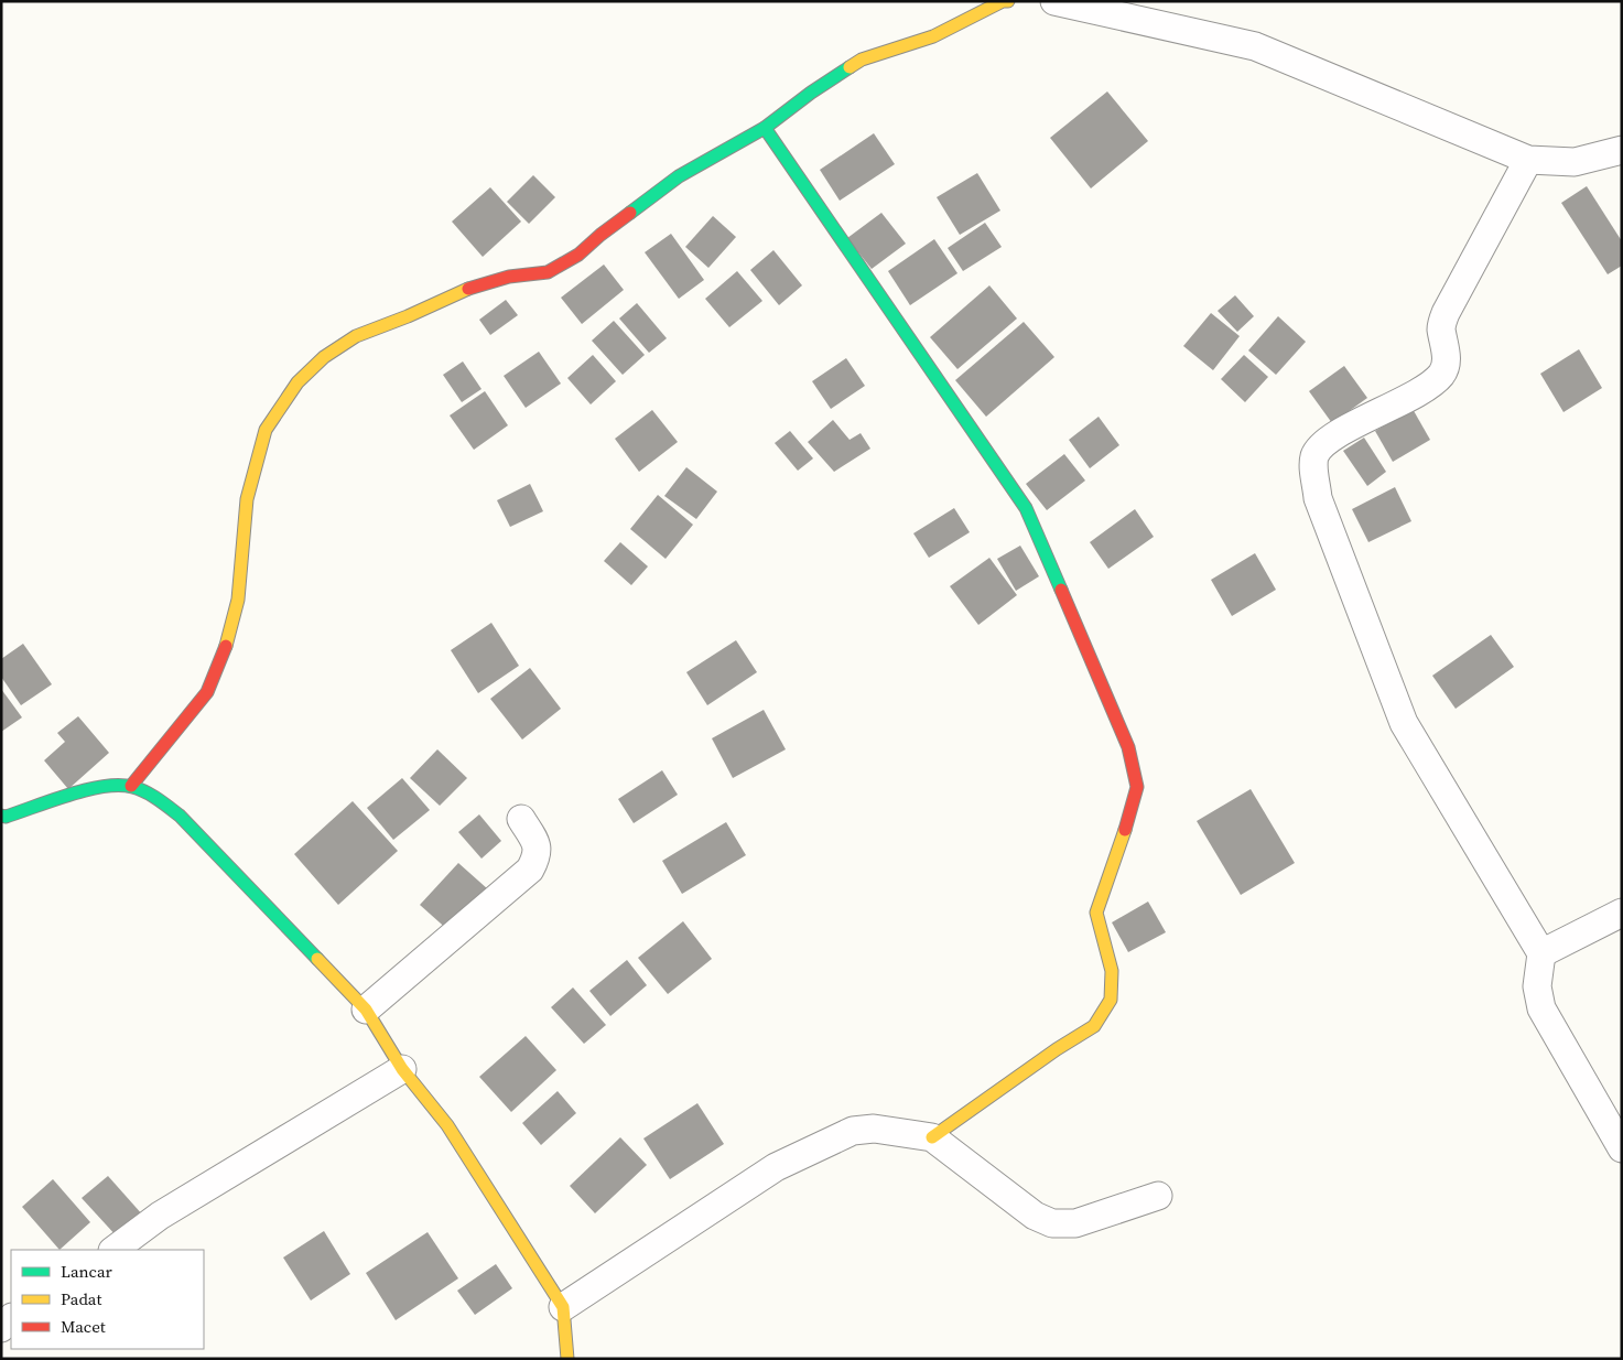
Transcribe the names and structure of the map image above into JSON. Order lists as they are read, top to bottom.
{
  "legend": ["Lancar", "Padat", "Macet"]
}
